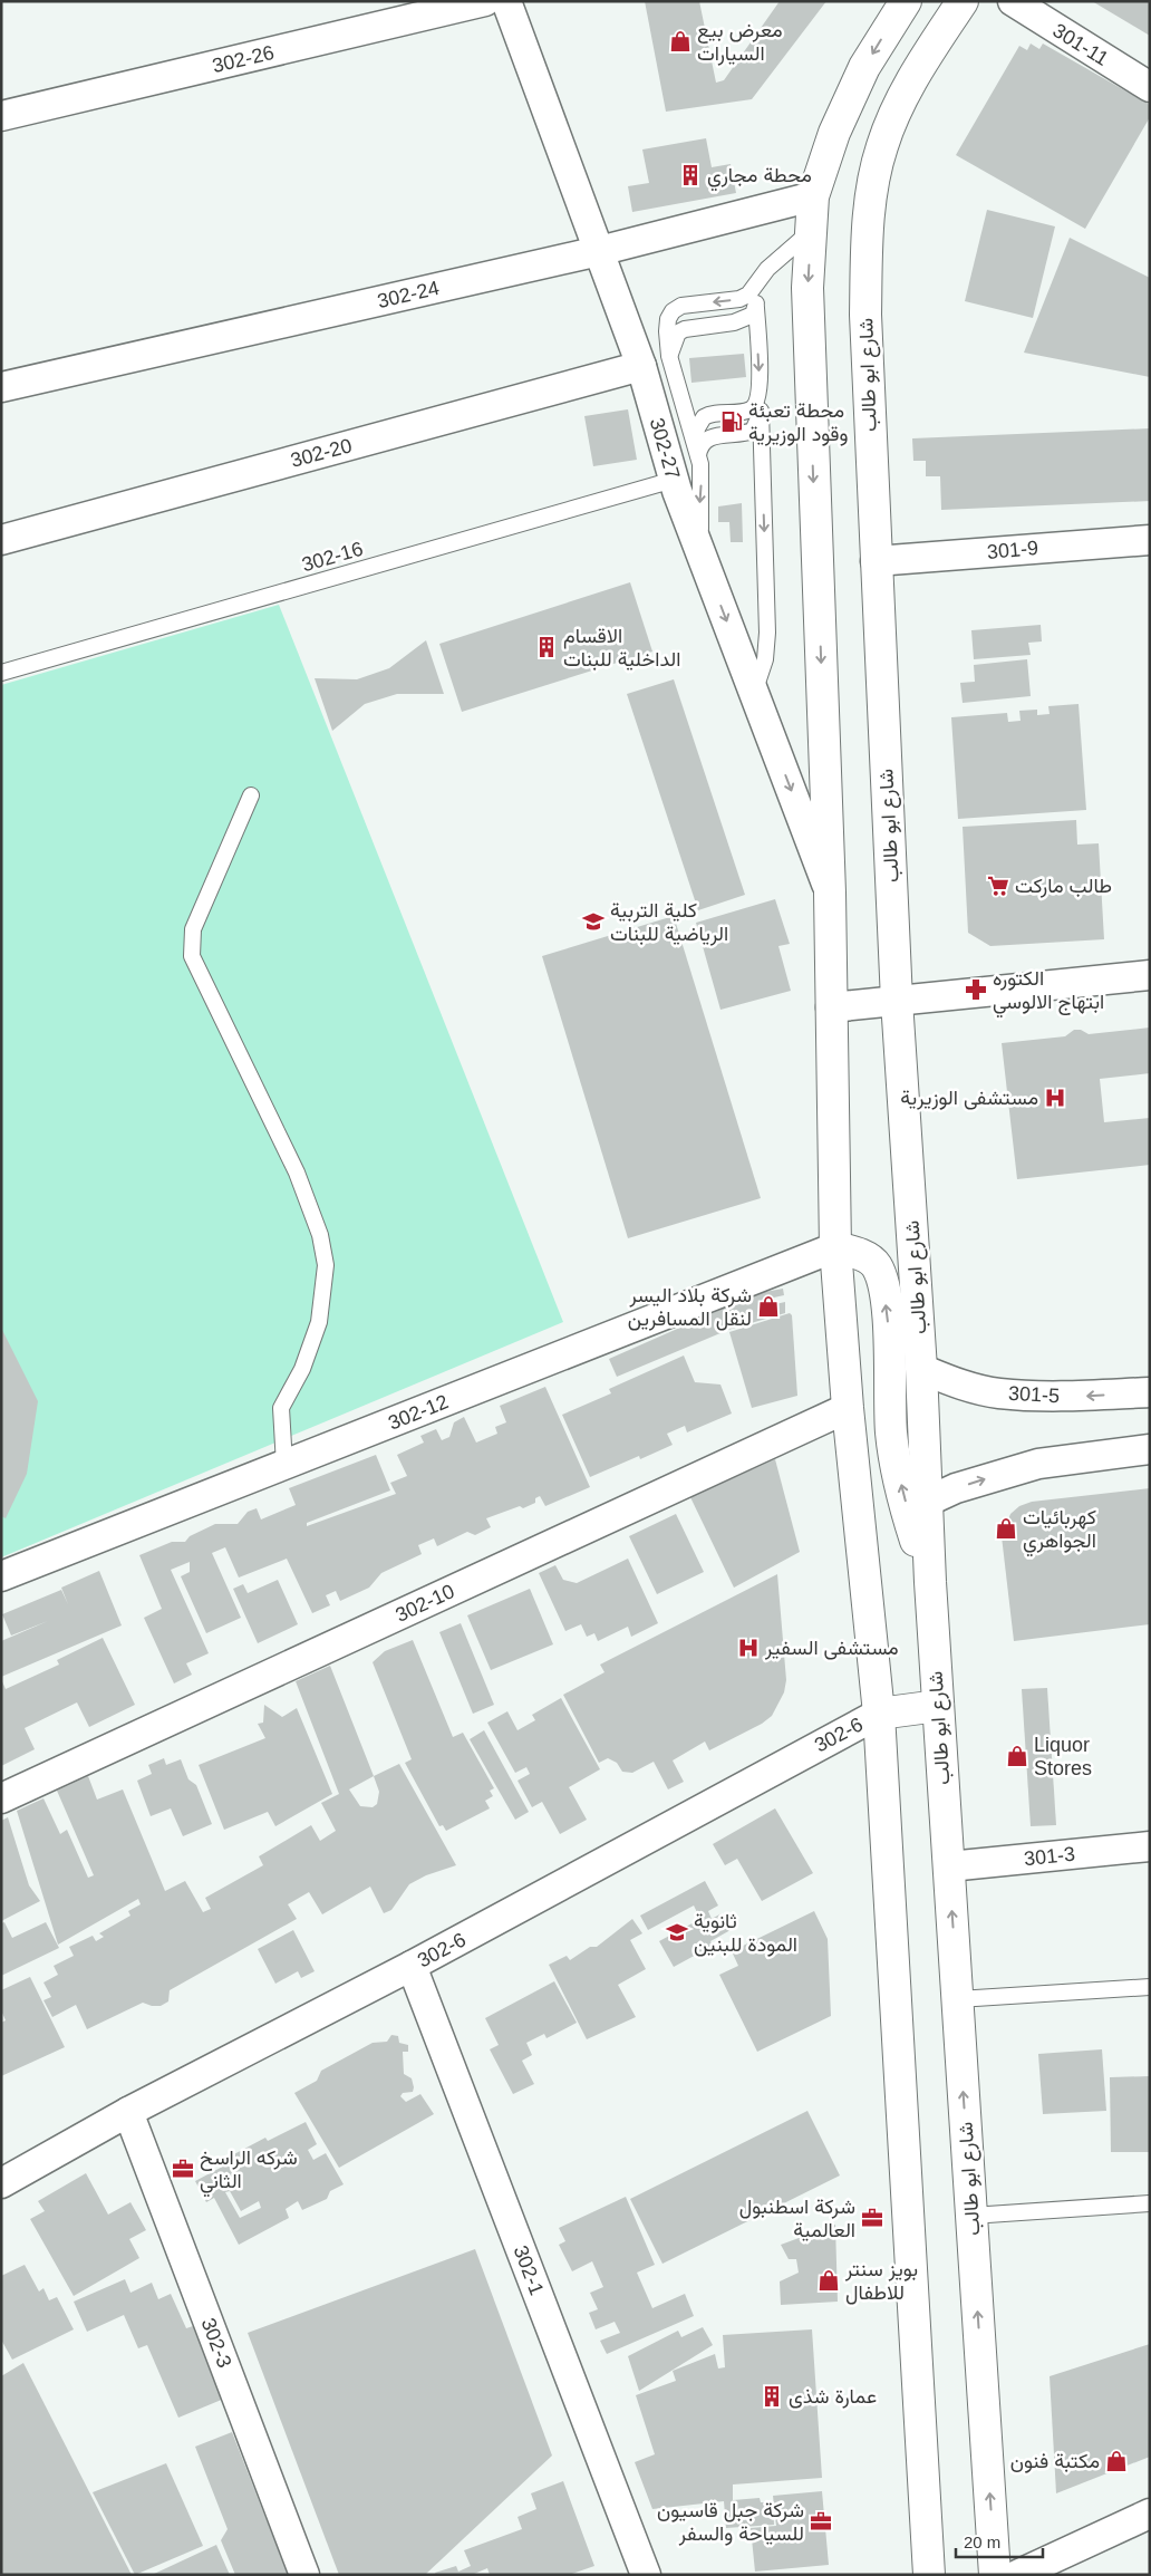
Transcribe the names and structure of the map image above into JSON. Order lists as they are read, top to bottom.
{
  "streets": {
    "main road": ["شارع ابو طالب"],
    "street": [
      "301-11",
      "302-26",
      "302-24",
      "302-27",
      "302-20",
      "301-9",
      "301-5",
      "302-12",
      "302-10",
      "302-6",
      "301-3",
      "302-1",
      "302-3"
    ],
    "lane": ["302-16"]
  },
  "crossings": [
    ["302-24", "302-27"],
    ["شارع ابو طالب", "301-9"],
    ["شارع ابو طالب", "301-5"],
    ["شارع ابو طالب", "301-3"],
    ["302-27", "302-20"],
    ["302-27", "302-16"],
    ["302-6", "302-1"],
    ["302-6", "302-3"]
  ],
  "one_way": ["302-27"],
  "places": {
    "shop": [
      "معرض بيع السيارات",
      "شركة بلاد اليسر لنقل المسافرين",
      "كهربائيات الجواهري",
      "Liquor Stores",
      "بويز سنتر للاطفال",
      "مكتبة فنون"
    ],
    "building": ["محطة مجاري", "الاقسام الداخلية للبنات", "عمارة شذى"],
    "fuel station": ["محطة تعبئة وقود الوزيرية"],
    "supermarket": ["طالب ماركت"],
    "school or university": ["كلية التربية الرياضية للبنات", "ثانوية المودة للبنين"],
    "pharmacy": ["الكتوره ابتهاج الالوسي"],
    "hospital": ["مستشفى الوزيرية", "مستشفى السفير"],
    "office": ["شركه الراسخ الثاني", "شركة اسطنبول العالمية", "شركة جبل قاسيون للسياحة والسفر"]
  },
  "scale_bar": "20 m"
}
